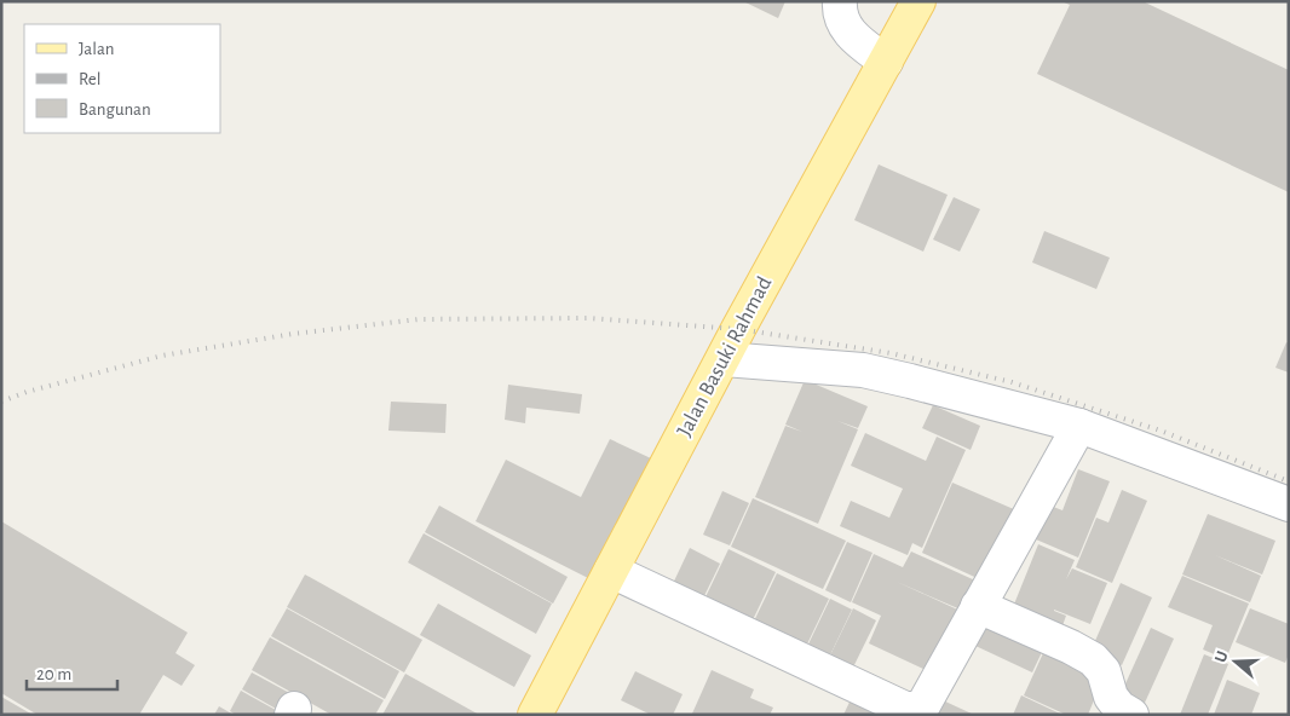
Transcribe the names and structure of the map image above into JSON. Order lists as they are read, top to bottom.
{
  "streets": {
    "main road": ["Jalan Basuki Rahmad"]
  },
  "legend": ["Jalan", "Rel", "Bangunan"],
  "scale_bar": "20 m",
  "north": "left"
}
